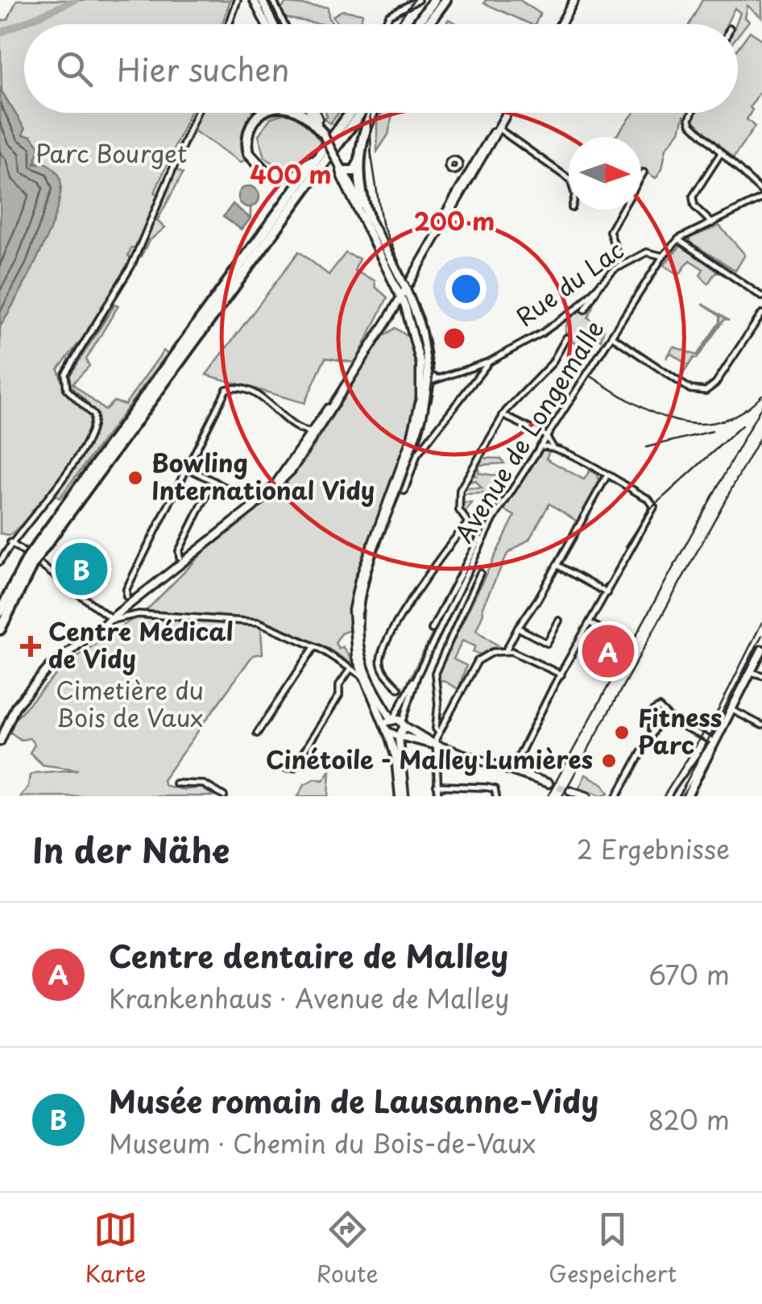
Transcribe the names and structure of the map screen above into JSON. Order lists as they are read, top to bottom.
{
  "streets": {
    "street": ["Rue du Lac", "Avenue de Longemalle"]
  },
  "crossings": [
    ["Rue du Lac", "Avenue de Longemalle"]
  ],
  "parks": ["Parc Bourget", "Cimetière du Bois de Vaux"],
  "places": {
    "other": ["Bowling International Vidy", "Fitness Parc", "Cinétoile - Malley Lumières"],
    "health": ["Centre Médical de Vidy"]
  },
  "north": "right",
  "page": {
    "search": "Hier suchen",
    "pins": ["B", "A"],
    "heading": ["In der Nähe", "2 Ergebnisse"],
    "list": [
      {
        "mark": "A",
        "name": "Centre dentaire de Malley",
        "note": "Krankenhaus · Avenue de Malley",
        "value": "670 m"
      },
      {
        "mark": "B",
        "name": "Musée romain de Lausanne-Vidy",
        "note": "Museum · Chemin du Bois-de-Vaux",
        "value": "820 m"
      }
    ],
    "nav": ["Karte", "Route", "Gespeichert"]
  },
  "rings": ["400 m", "200 m"]
}
